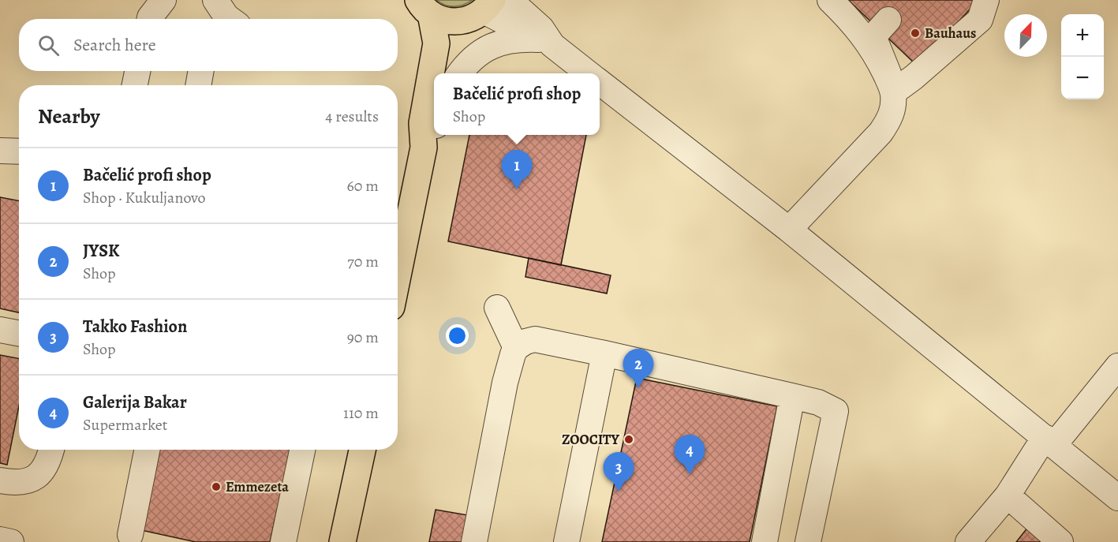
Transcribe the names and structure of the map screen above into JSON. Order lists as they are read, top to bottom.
{
  "places": ["Bauhaus", "ZOOCITY", "Emmezeta"],
  "north": "top right",
  "page": {
    "map_buttons": ["+", "−"],
    "search": "Search here",
    "popup": ["Bačelić profi shop", "Shop"],
    "heading": ["Nearby", "4 results"],
    "list": [
      {
        "mark": "1",
        "name": "Bačelić profi shop",
        "note": "Shop · Kukuljanovo",
        "value": "60 m"
      },
      {
        "mark": "2",
        "name": "JYSK",
        "note": "Shop",
        "value": "70 m"
      },
      {
        "mark": "3",
        "name": "Takko Fashion",
        "note": "Shop",
        "value": "90 m"
      },
      {
        "mark": "4",
        "name": "Galerija Bakar",
        "note": "Supermarket",
        "value": "110 m"
      }
    ],
    "pins": [
      "1",
      "2",
      "4",
      "3"
    ]
  }
}
